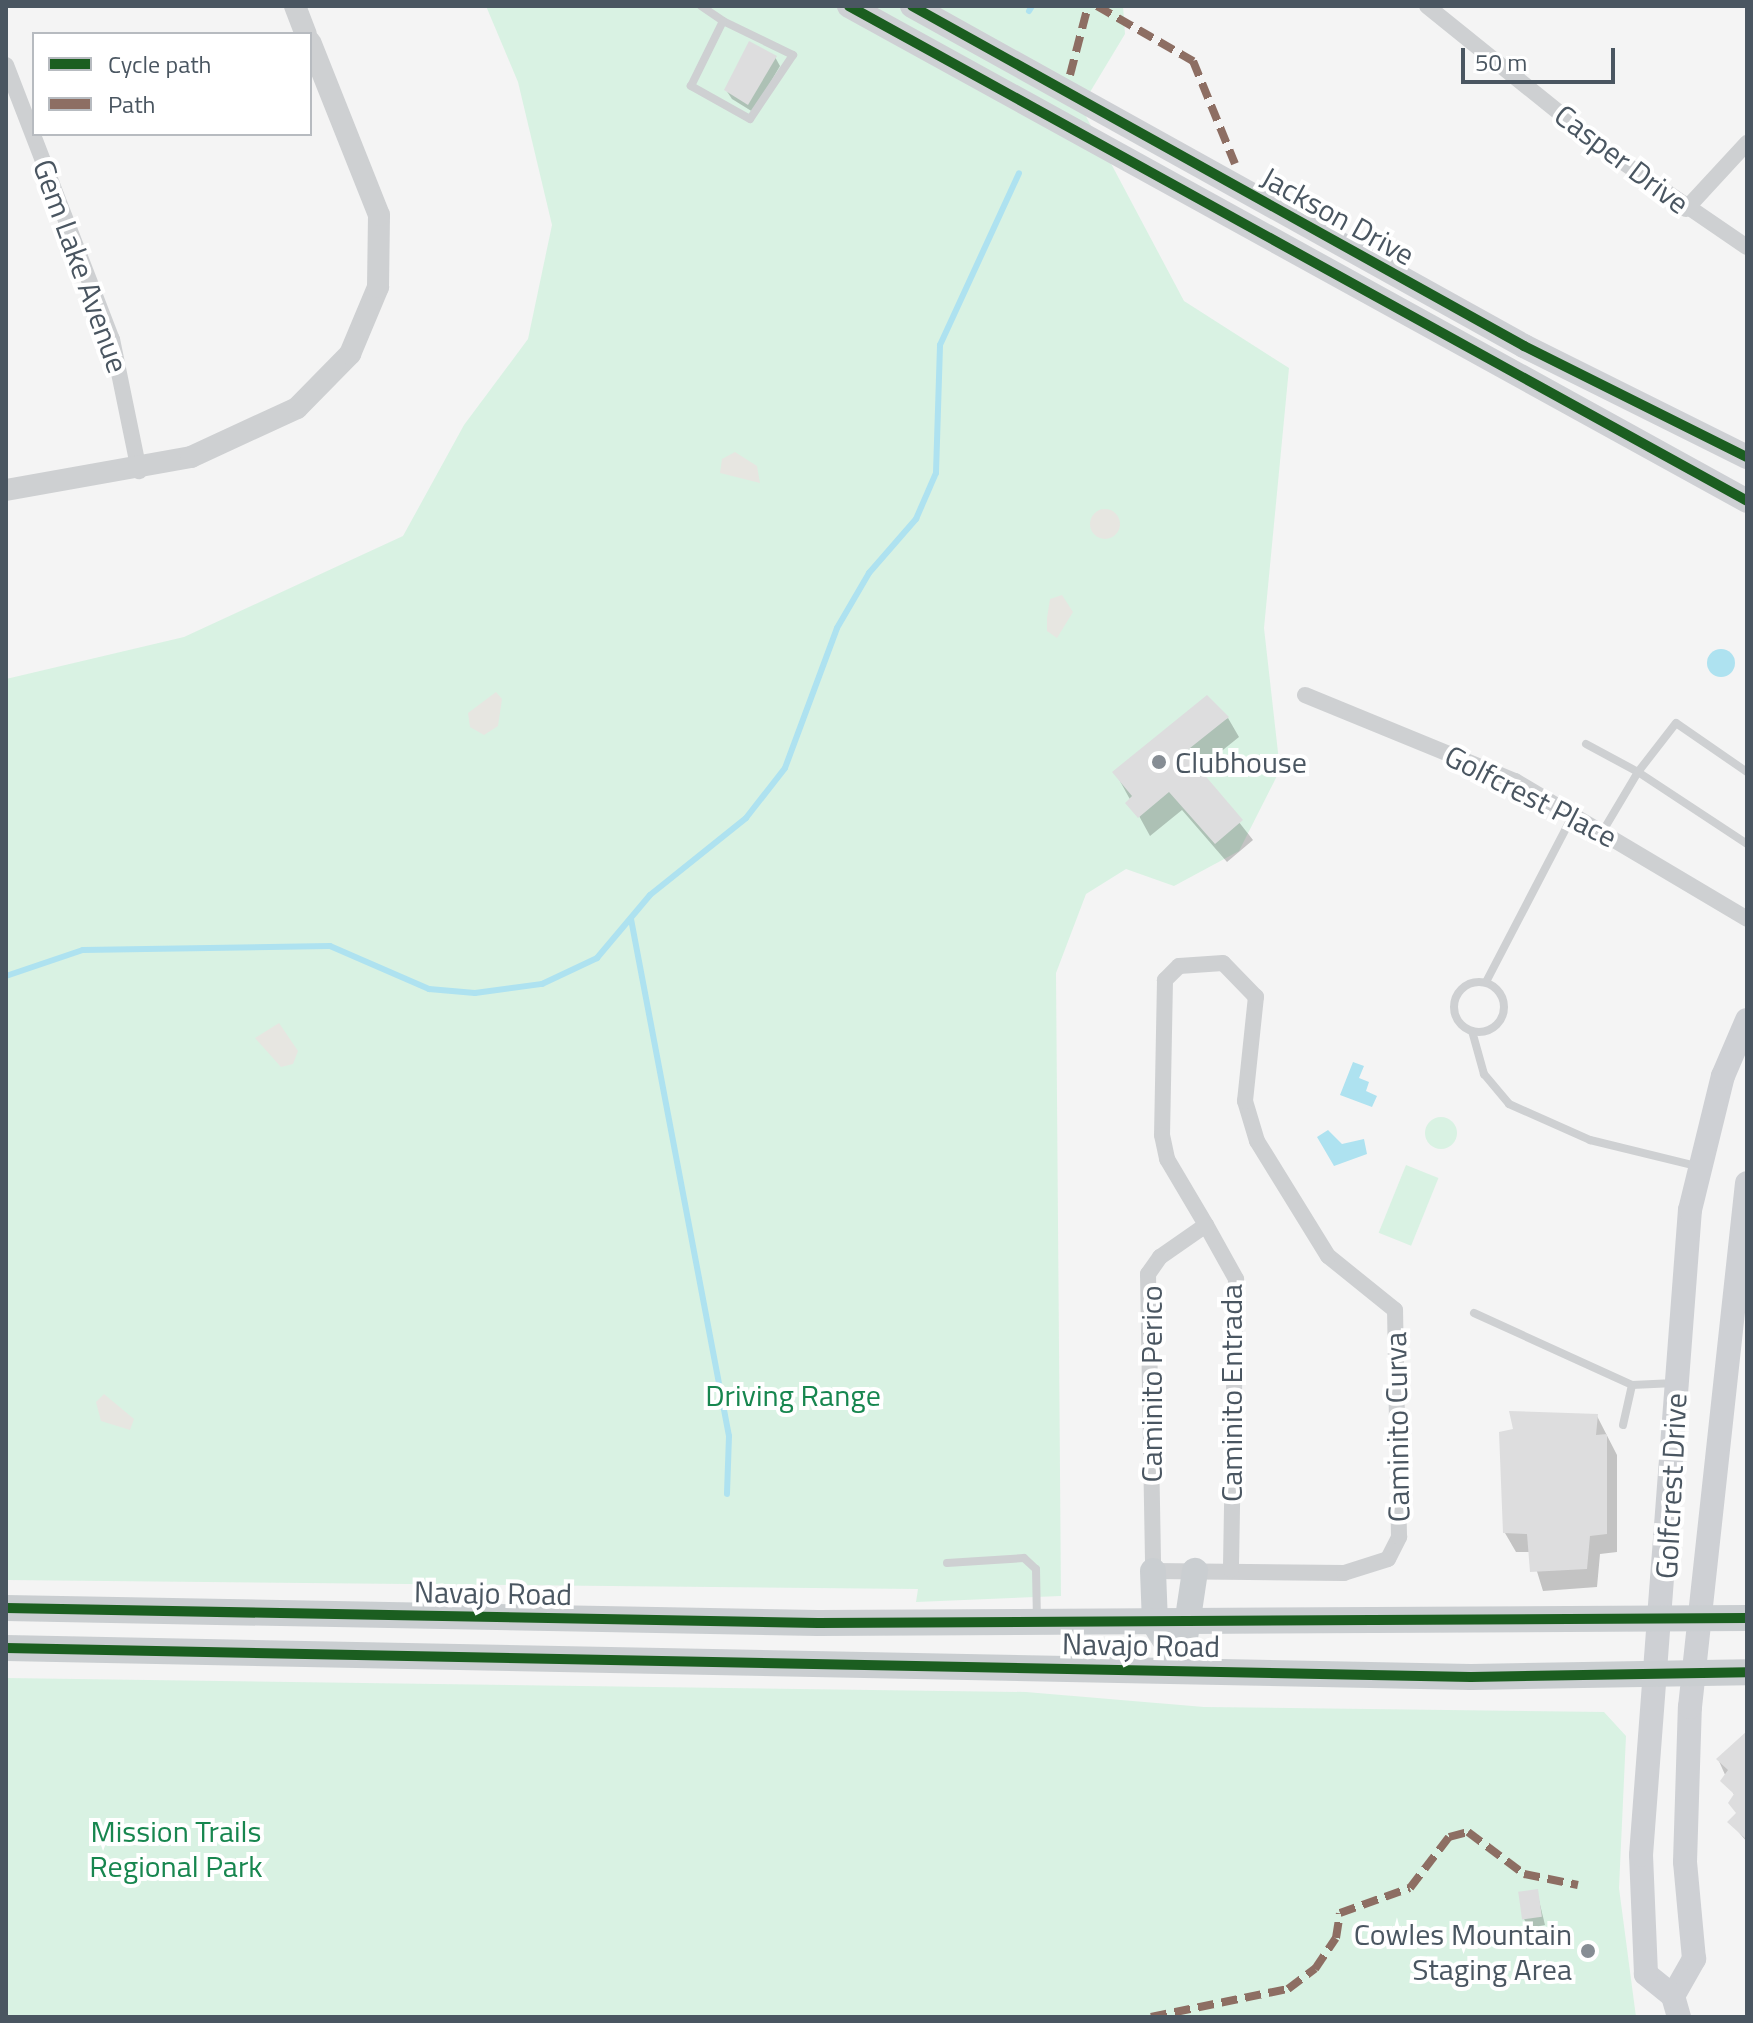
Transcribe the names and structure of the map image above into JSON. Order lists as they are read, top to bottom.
{
  "streets": {
    "main road": ["Jackson Drive", "Golfcrest Drive", "Navajo Road"],
    "street": [
      "Casper Drive",
      "Gem Lake Avenue",
      "Golfcrest Place",
      "Caminito Perico",
      "Caminito Entrada",
      "Caminito Curva"
    ]
  },
  "crossings": [
    ["Caminito Perico", "Caminito Entrada"],
    ["Caminito Entrada", "Caminito Curva"],
    ["Golfcrest Drive", "Navajo Road"]
  ],
  "parks": ["Driving Range", "Mission Trails Regional Park"],
  "places": ["Clubhouse", "Cowles Mountain Staging Area"],
  "legend": ["Cycle path", "Path"],
  "scale_bar": "50 m"
}
